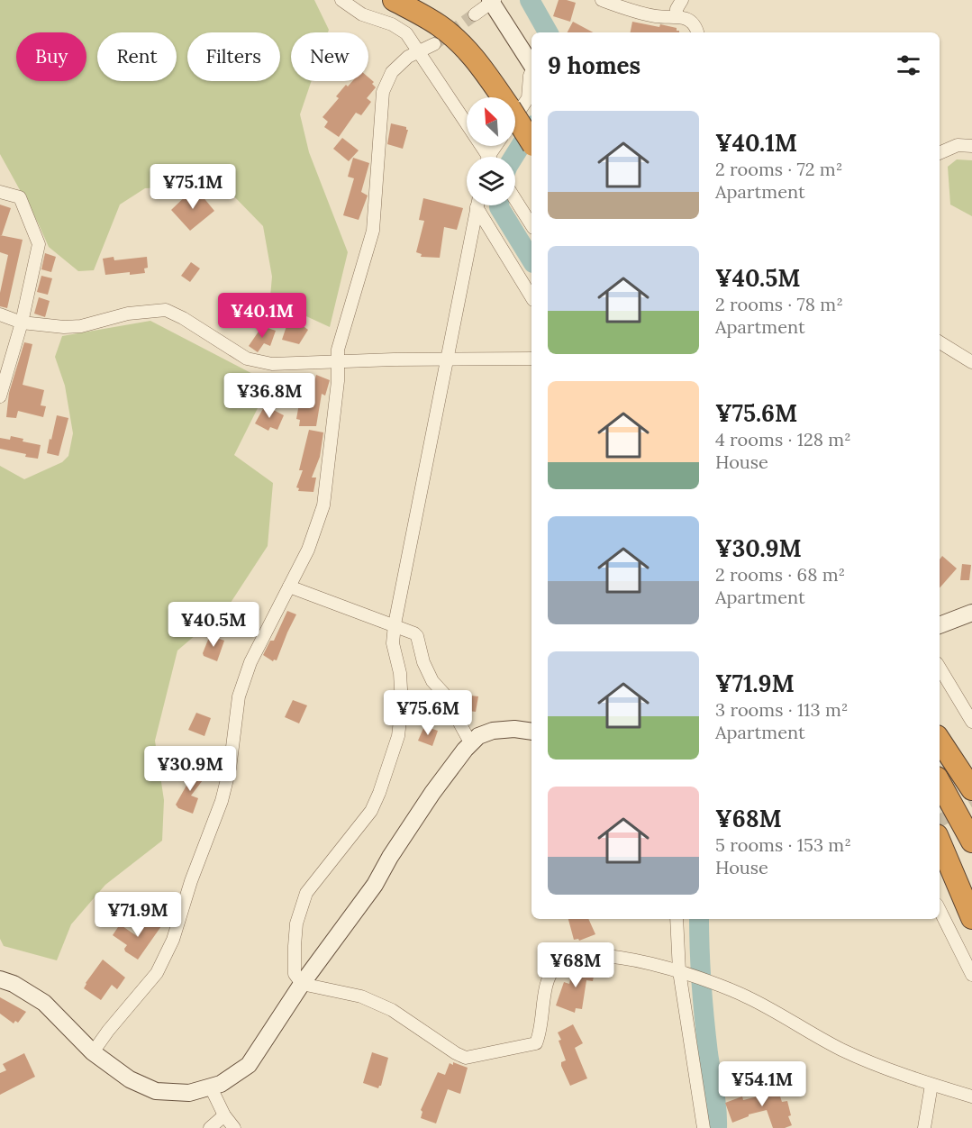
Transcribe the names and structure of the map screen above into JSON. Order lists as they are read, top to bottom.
{
  "north": "top left",
  "page": {
    "chip": [
      "Buy",
      "Rent",
      "Filters",
      "New"
    ],
    "heading": "9 homes",
    "list": [
      {
        "name": "¥40.1M",
        "note": "2 rooms · 72 m² · Apartment"
      },
      {
        "name": "¥40.5M",
        "note": "2 rooms · 78 m² · Apartment"
      },
      {
        "name": "¥75.6M",
        "note": "4 rooms · 128 m² · House"
      },
      {
        "name": "¥30.9M",
        "note": "2 rooms · 68 m² · Apartment"
      },
      {
        "name": "¥71.9M",
        "note": "3 rooms · 113 m² · Apartment"
      },
      {
        "name": "¥68M",
        "note": "5 rooms · 153 m² · House"
      }
    ],
    "price": [
      "¥75.1M",
      "¥40.1M",
      "¥36.8M",
      "¥40.5M",
      "¥75.6M",
      "¥30.9M",
      "¥71.9M",
      "¥68M",
      "¥54.1M"
    ]
  }
}
